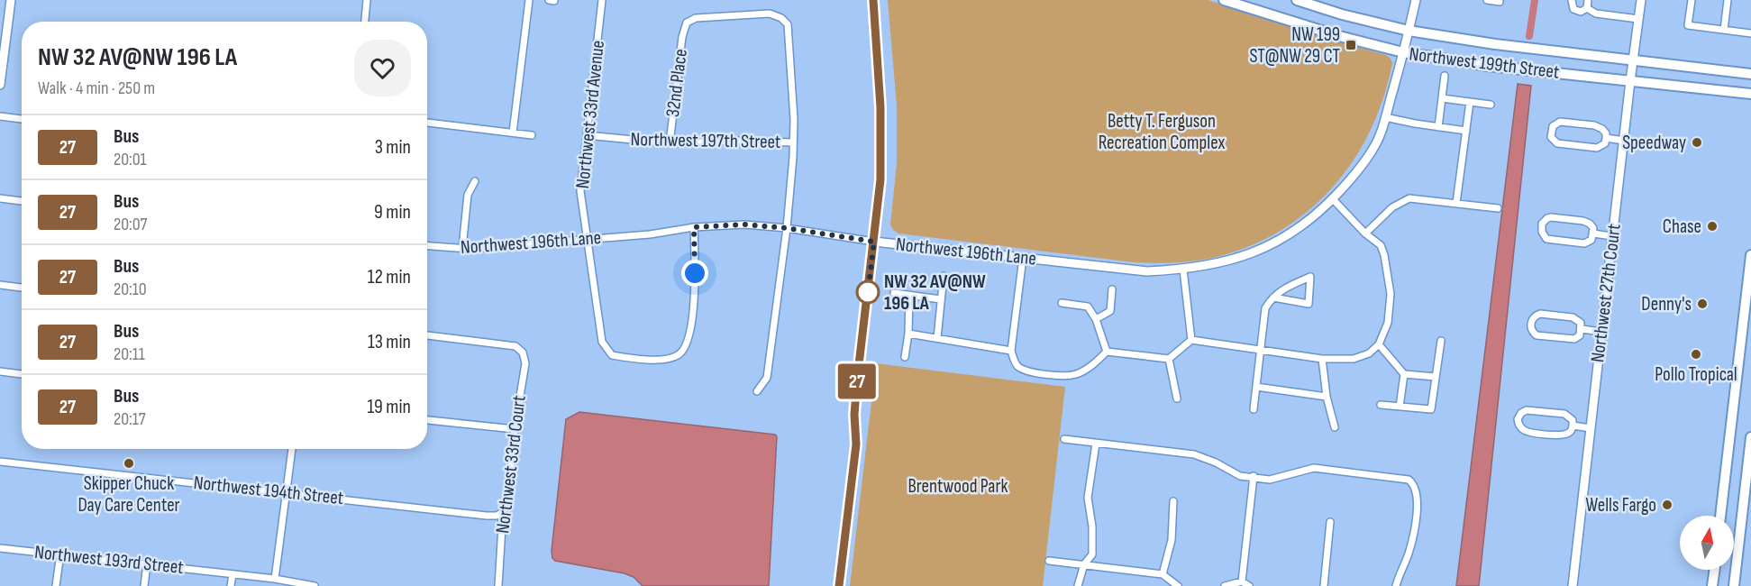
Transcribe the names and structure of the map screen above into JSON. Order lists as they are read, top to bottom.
{
  "streets": {
    "main road": ["Northwest 199th Street"],
    "street": [
      "32nd Place",
      "Northwest 33rd Avenue",
      "Northwest 197th Street",
      "Northwest 196th Lane",
      "Northwest 27th Court",
      "Northwest 33rd Court",
      "Northwest 194th Street",
      "Northwest 193rd Street"
    ]
  },
  "crossings": [
    ["Northwest 199th Street", "Northwest 196th Lane"],
    ["Northwest 199th Street", "Northwest 27th Court"],
    ["32nd Place", "Northwest 197th Street"],
    ["Northwest 33rd Avenue", "Northwest 197th Street"],
    ["Northwest 33rd Avenue", "Northwest 196th Lane"],
    ["Northwest 33rd Court", "Northwest 194th Street"]
  ],
  "parks": ["Betty T. Ferguson Recreation Complex", "Brentwood Park"],
  "places": {
    "transit": ["NW 199 ST@NW 29 CT"],
    "other": [
      "Speedway",
      "Chase",
      "NW 32 AV@NW 196 LA",
      "Denny's",
      "Pollo Tropical",
      "Skipper Chuck Day Care Center",
      "Wells Fargo"
    ]
  },
  "lines": ["bus line 27"],
  "north": "top",
  "page": {
    "on_map": "27",
    "heading": ["NW 32 AV@NW 196 LA", "Walk · 4 min · 250 m"],
    "list": [
      {
        "mark": "27",
        "name": "Bus",
        "note": "20:01",
        "value": "3 min"
      },
      {
        "mark": "27",
        "name": "Bus",
        "note": "20:07",
        "value": "9 min"
      },
      {
        "mark": "27",
        "name": "Bus",
        "note": "20:10",
        "value": "12 min"
      },
      {
        "mark": "27",
        "name": "Bus",
        "note": "20:11",
        "value": "13 min"
      },
      {
        "mark": "27",
        "name": "Bus",
        "note": "20:17",
        "value": "19 min"
      }
    ]
  }
}
